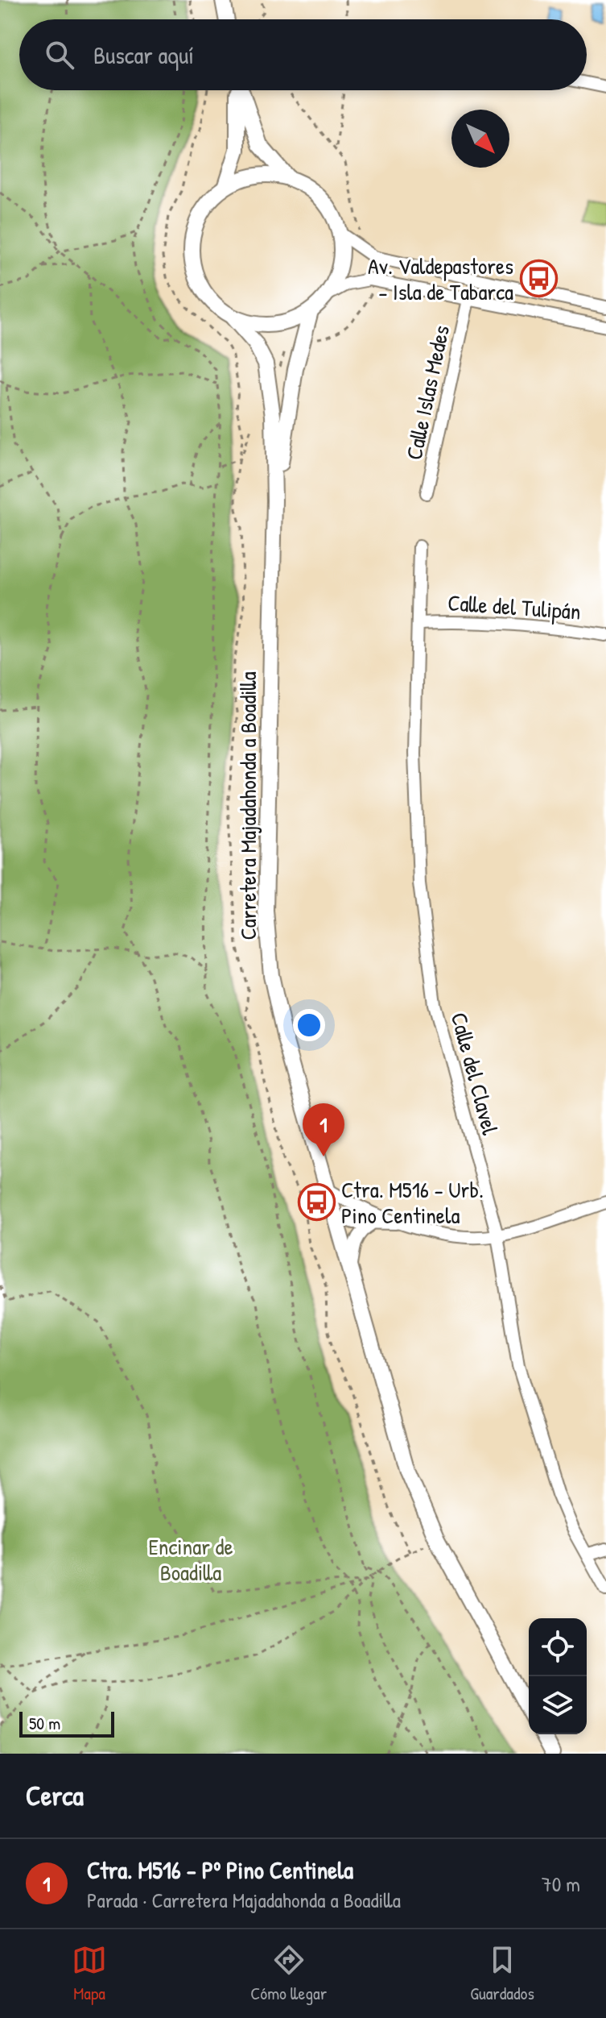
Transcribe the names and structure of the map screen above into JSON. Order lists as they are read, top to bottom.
{
  "streets": {
    "street": [
      "Calle Islas Medes",
      "Calle del Tulipán",
      "Carretera Majadahonda a Boadilla",
      "Calle del Clavel"
    ]
  },
  "crossings": [
    ["Calle del Tulipán", "Calle del Clavel"]
  ],
  "parks": ["Encinar de Boadilla"],
  "places": {
    "bus stop": ["Av. Valdepastores - Isla de Tabarca", "Ctra. M516 - Urb. Pino Centinela"]
  },
  "scale_bar": "50 m",
  "north": "bottom right",
  "page": {
    "search": "Buscar aquí",
    "pins": "1",
    "scale": "50 m",
    "heading": "Cerca",
    "list": [
      {
        "mark": "1",
        "name": "Ctra. M516 - Pº Pino Centinela",
        "note": "Parada · Carretera Majadahonda a Boadilla",
        "value": "70 m"
      }
    ],
    "nav": ["Mapa", "Cómo llegar", "Guardados"]
  }
}
